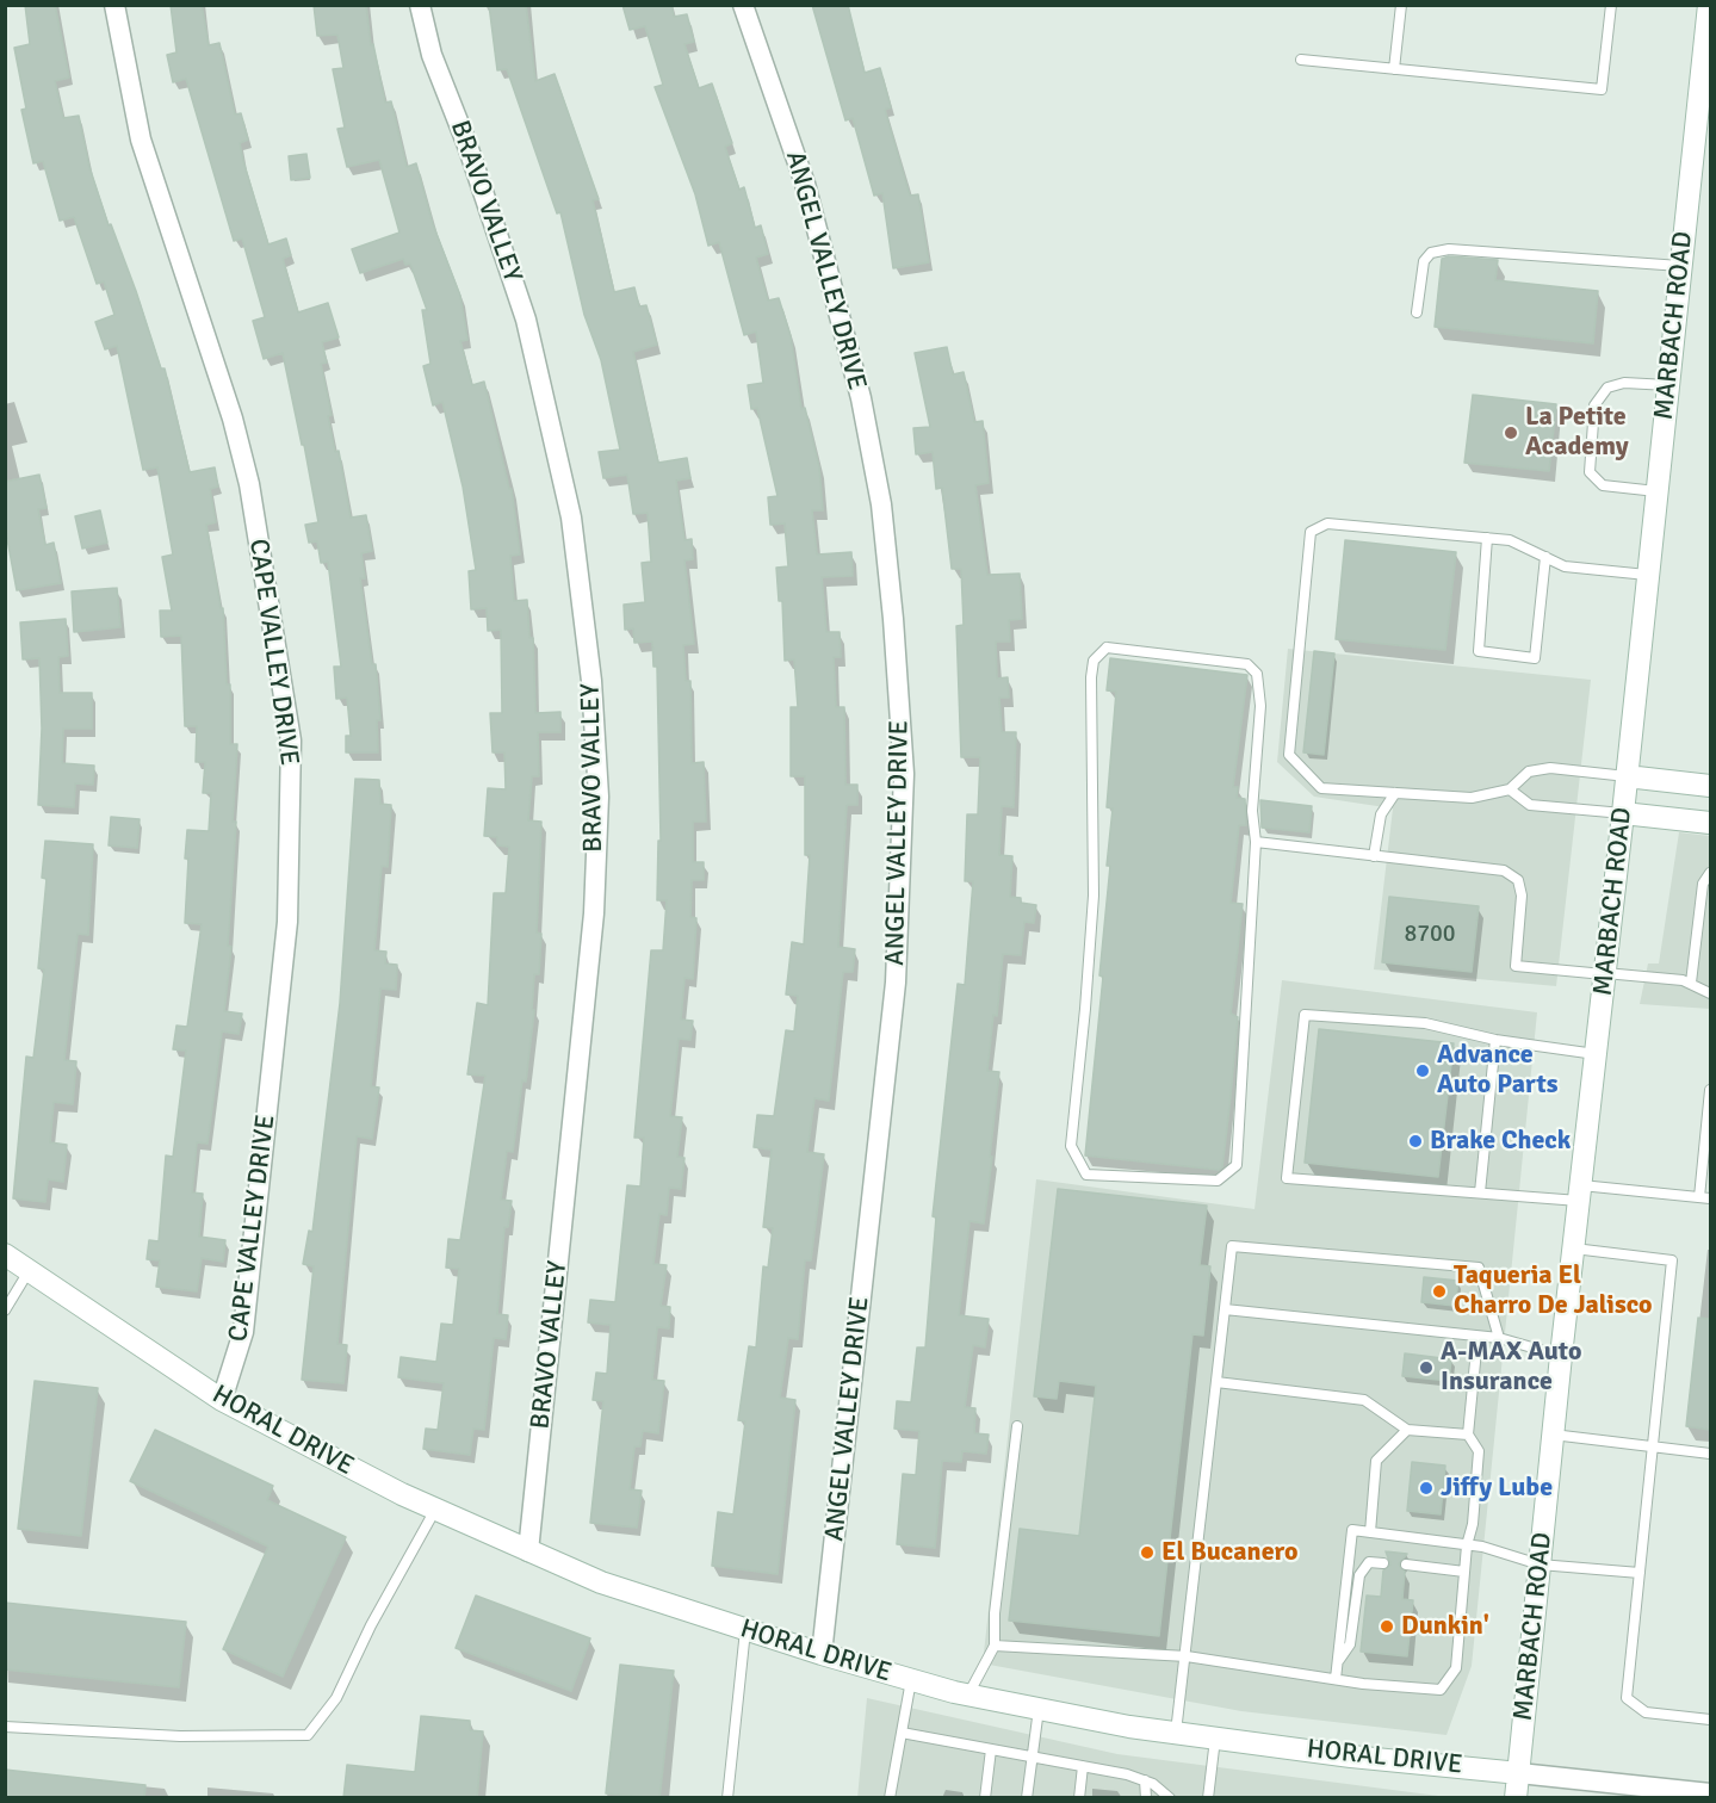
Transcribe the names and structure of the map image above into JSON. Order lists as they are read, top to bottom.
{
  "streets": {
    "main road": ["MARBACH ROAD", "HORAL DRIVE"],
    "street": ["BRAVO VALLEY", "ANGEL VALLEY DRIVE", "CAPE VALLEY DRIVE"]
  },
  "crossings": [
    ["BRAVO VALLEY", "HORAL DRIVE"],
    ["ANGEL VALLEY DRIVE", "HORAL DRIVE"],
    ["MARBACH ROAD", "HORAL DRIVE"],
    ["CAPE VALLEY DRIVE", "HORAL DRIVE"]
  ],
  "places": [
    "La Petite Academy",
    "Advance Auto Parts",
    "Brake Check",
    "Taqueria El Charro De Jalisco",
    "A-MAX Auto Insurance",
    "Jiffy Lube",
    "El Bucanero",
    "Dunkin'"
  ],
  "house_numbers": ["8700"]
}
